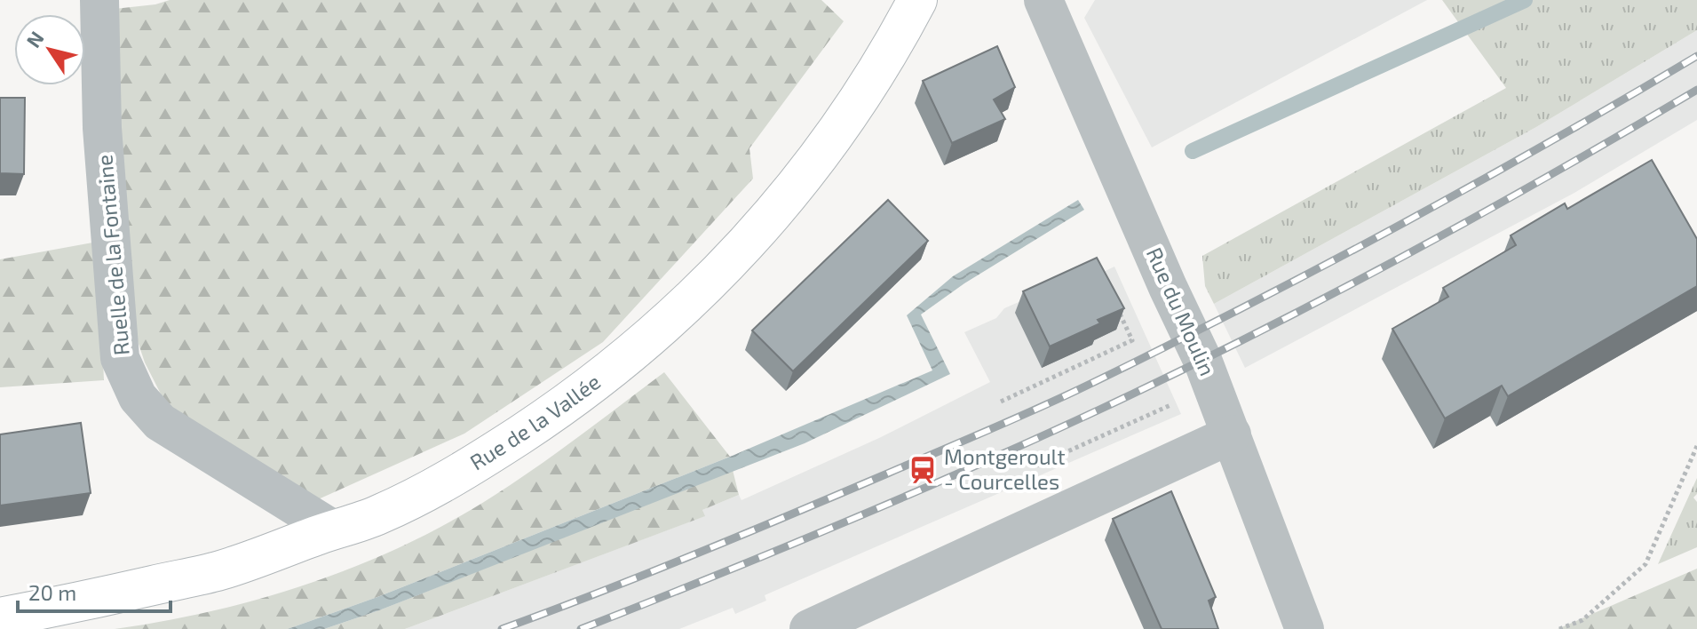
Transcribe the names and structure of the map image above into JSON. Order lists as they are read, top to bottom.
{
  "streets": {
    "main road": ["Rue de la Vallée"],
    "street": ["Ruelle de la Fontaine", "Rue du Moulin"]
  },
  "crossings": [
    ["Ruelle de la Fontaine", "Rue de la Vallée"]
  ],
  "places": {
    "station": ["Montgeroult - Courcelles"]
  },
  "scale_bar": "20 m",
  "north": "top left"
}
